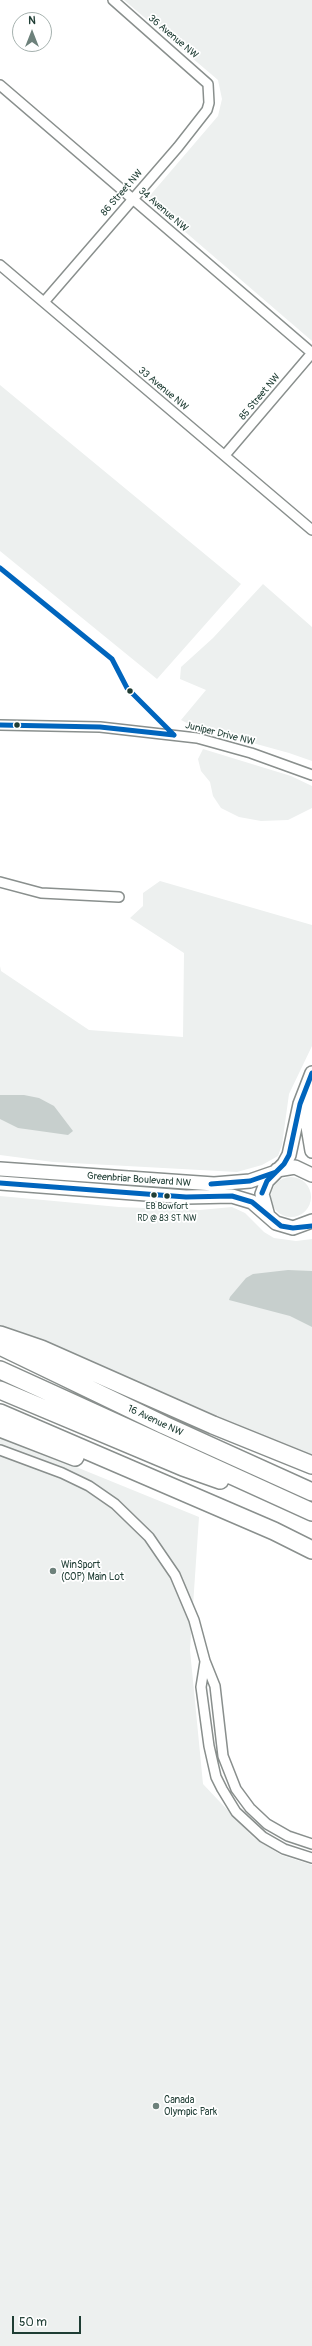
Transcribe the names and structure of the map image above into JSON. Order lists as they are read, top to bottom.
{
  "streets": {
    "highway": ["16 Avenue NW"],
    "street": [
      "36 Avenue NW",
      "86 Street NW",
      "34 Avenue NW",
      "33 Avenue NW",
      "85 Street NW",
      "Juniper Drive NW",
      "Greenbriar Boulevard NW"
    ]
  },
  "crossings": [
    ["36 Avenue NW", "86 Street NW"],
    ["86 Street NW", "34 Avenue NW"],
    ["86 Street NW", "33 Avenue NW"],
    ["34 Avenue NW", "85 Street NW"],
    ["33 Avenue NW", "85 Street NW"]
  ],
  "places": ["EB Bowfort RD @ 83 ST NW", "WinSport (COP) Main Lot", "Canada Olympic Park"],
  "scale_bar": "50 m",
  "north": "top"
}
